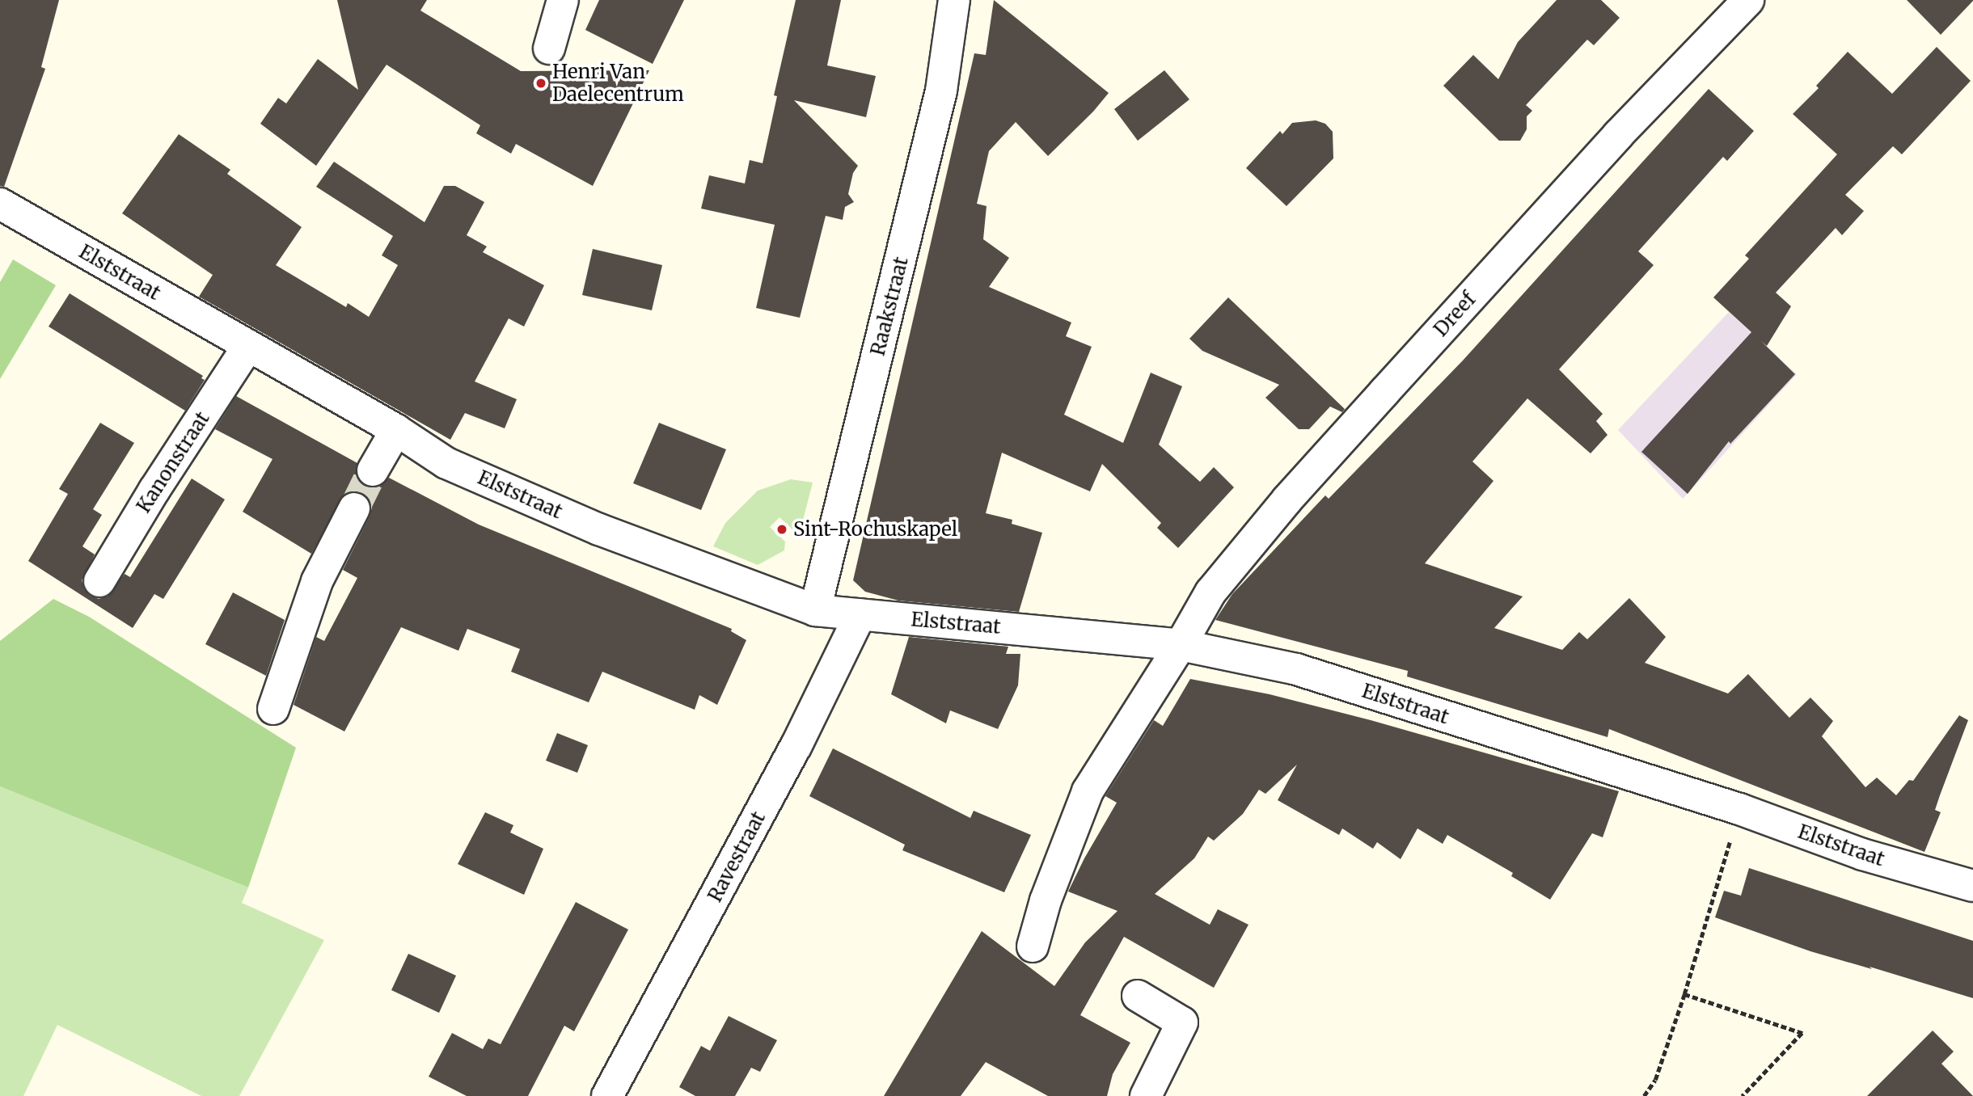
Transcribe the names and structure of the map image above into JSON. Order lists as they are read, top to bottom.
{
  "streets": {
    "street": [
      "Elststraat",
      "Raakstraat",
      "Dreef",
      "Kanonstraat",
      "Ravestraat"
    ]
  },
  "crossings": [
    ["Elststraat", "Raakstraat"],
    ["Elststraat", "Dreef"],
    ["Elststraat", "Kanonstraat"],
    ["Elststraat", "Ravestraat"]
  ],
  "places": ["Henri Van Daelecentrum", "Sint-Rochuskapel"]
}
